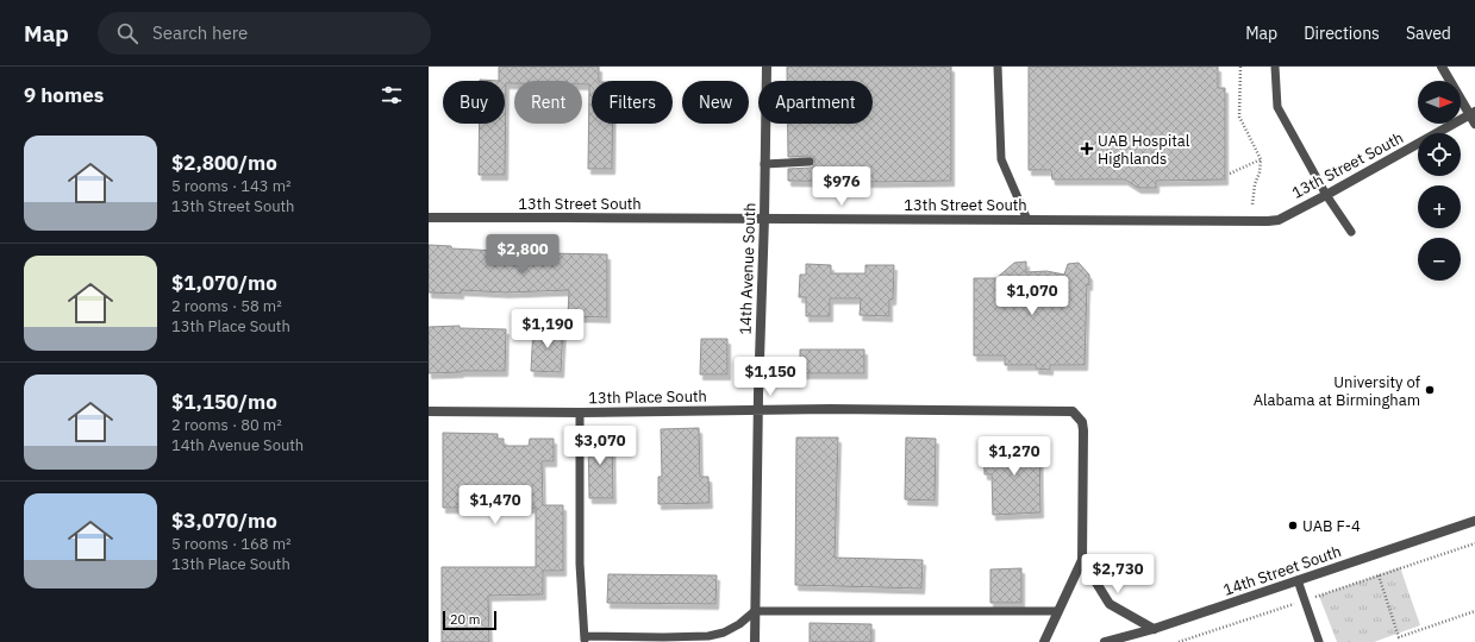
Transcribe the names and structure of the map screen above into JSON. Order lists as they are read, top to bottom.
{
  "streets": {
    "street": [
      "13th Street South",
      "14th Avenue South",
      "13th Place South",
      "14th Street South"
    ]
  },
  "crossings": [
    ["13th Street South", "14th Avenue South"],
    ["14th Avenue South", "13th Place South"]
  ],
  "places": {
    "health": ["UAB Hospital Highlands"],
    "other": ["University of Alabama at Birmingham", "UAB F-4"]
  },
  "scale_bar": "20 m",
  "north": "right",
  "page": {
    "header": "Map",
    "search": "Search here",
    "nav": ["Map", "Directions", "Saved"],
    "heading": "9 homes",
    "map_buttons": ["+", "−"],
    "chip": [
      "Buy",
      "Rent",
      "Filters",
      "New",
      "Apartment"
    ],
    "list": [
      {
        "name": "$2,800/mo",
        "note": "5 rooms · 143 m² · 13th Street South"
      },
      {
        "name": "$1,070/mo",
        "note": "2 rooms · 58 m² · 13th Place South"
      },
      {
        "name": "$1,150/mo",
        "note": "2 rooms · 80 m² · 14th Avenue South"
      },
      {
        "name": "$3,070/mo",
        "note": "5 rooms · 168 m² · 13th Place South"
      }
    ],
    "price": [
      "$976",
      "$2,800",
      "$1,070",
      "$1,190",
      "$1,150",
      "$3,070",
      "$1,270",
      "$1,470",
      "$2,730"
    ],
    "scale": "20 m"
  }
}
